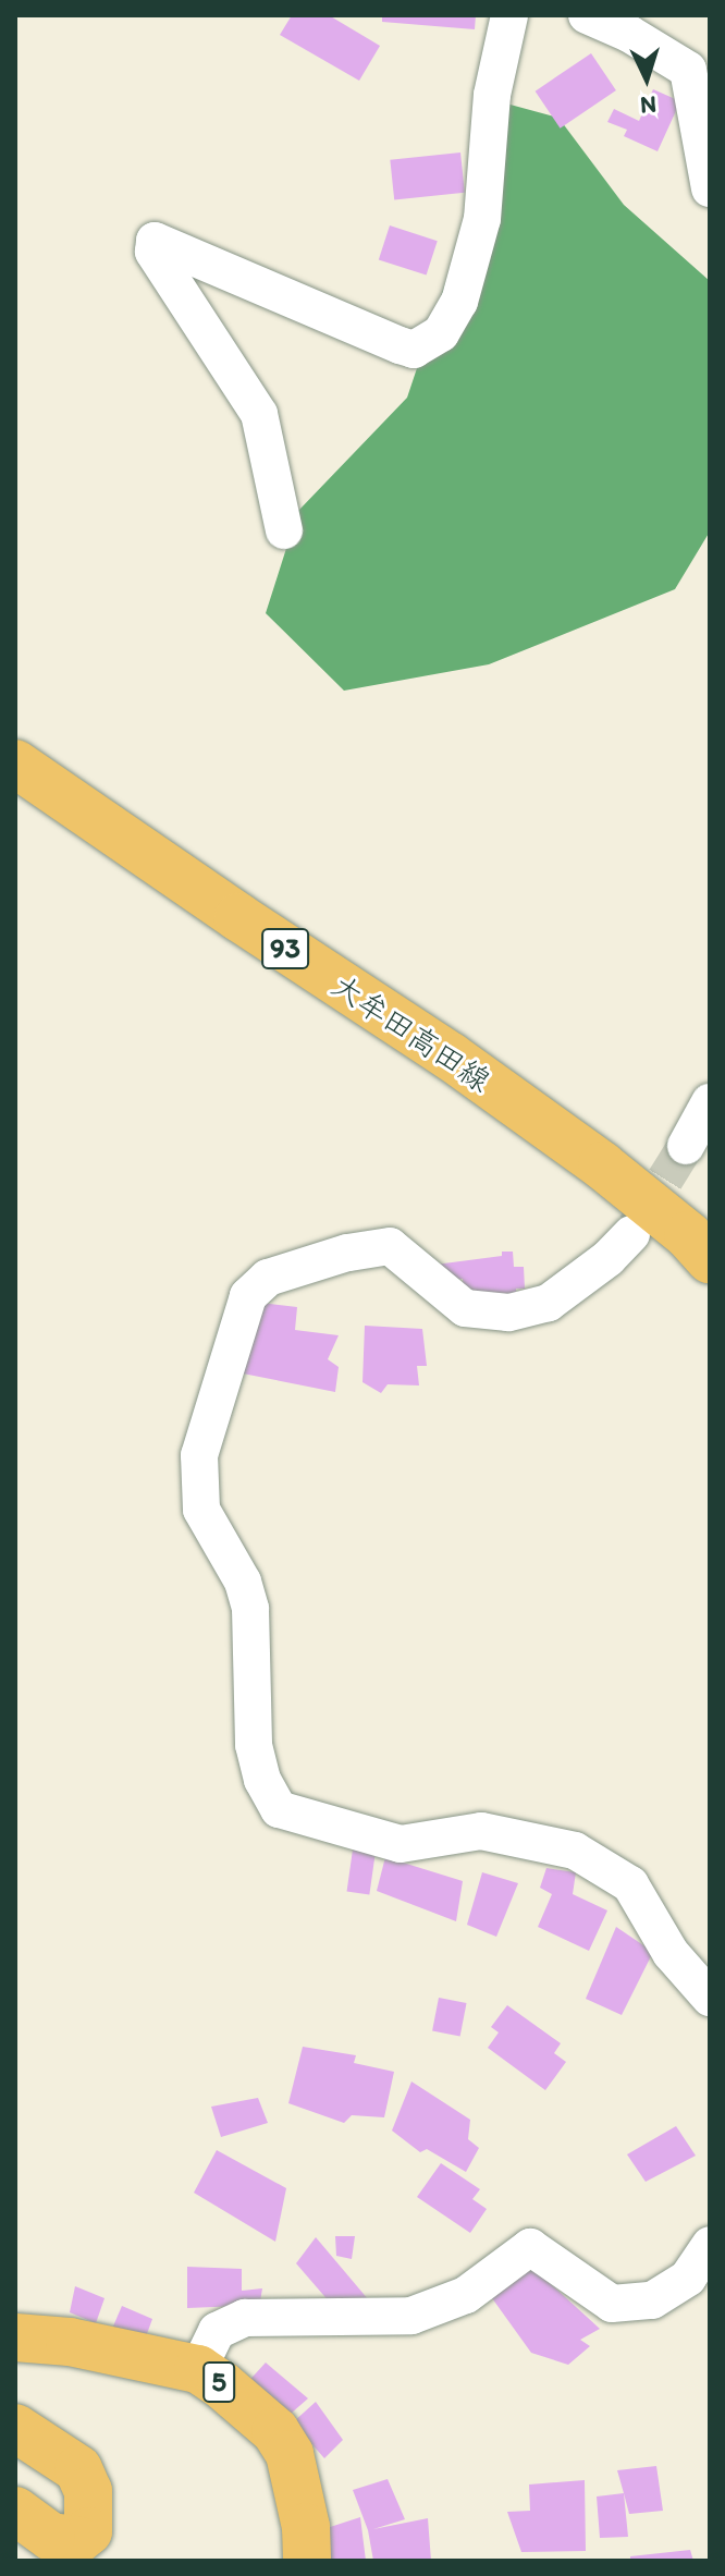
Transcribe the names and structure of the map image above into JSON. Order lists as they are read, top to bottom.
{
  "streets": {
    "main road": ["93", "大牟田高田線", "5"]
  },
  "north": "bottom"
}
